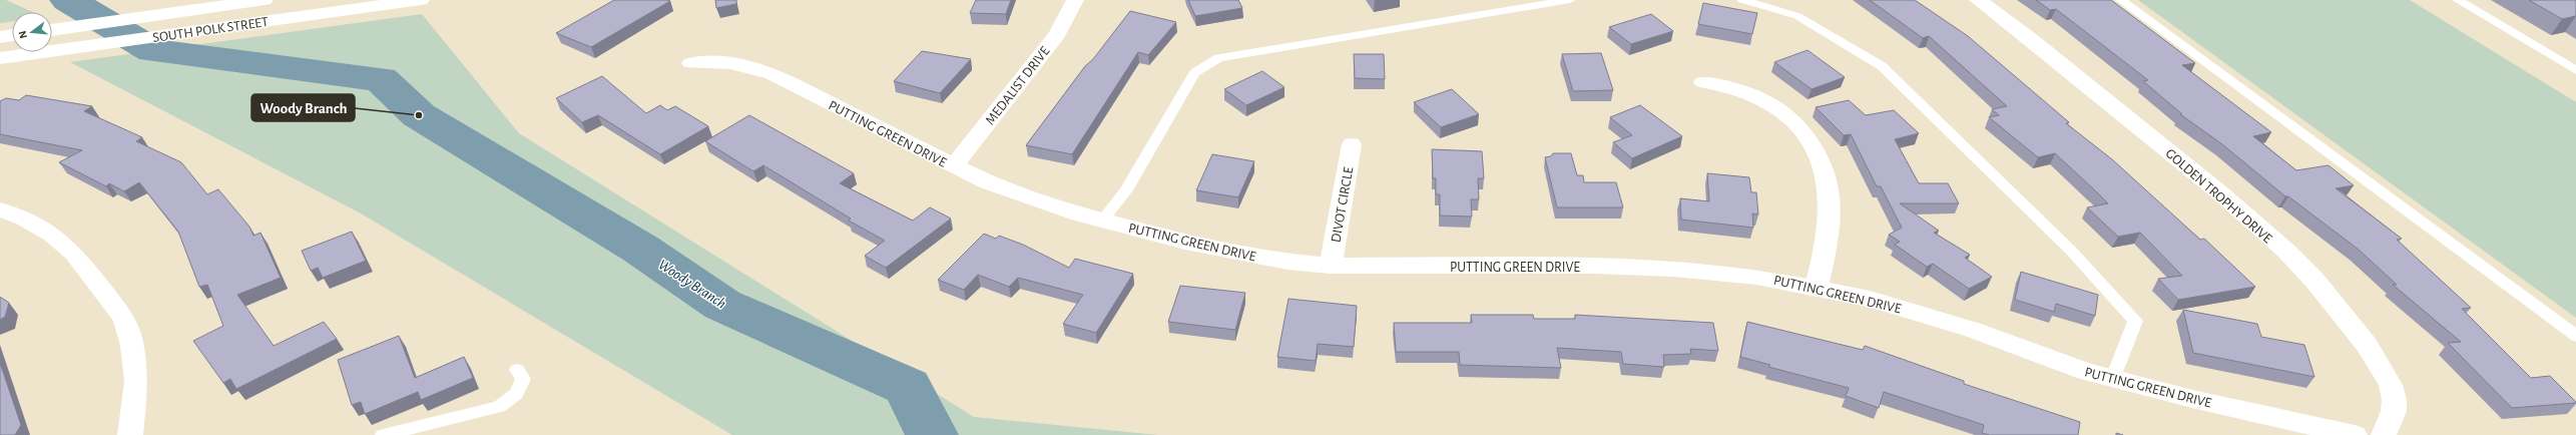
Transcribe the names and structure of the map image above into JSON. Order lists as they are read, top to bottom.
{
  "streets": {
    "street": [
      "SOUTH POLK STREET",
      "MEDALIST DRIVE",
      "PUTTING GREEN DRIVE",
      "GOLDEN TROPHY DRIVE",
      "DIVOT CIRCLE"
    ]
  },
  "crossings": [
    ["MEDALIST DRIVE", "PUTTING GREEN DRIVE"],
    ["PUTTING GREEN DRIVE", "DIVOT CIRCLE"]
  ],
  "water": ["Woody Branch"],
  "places": ["Woody Branch"],
  "north": "left"
}
